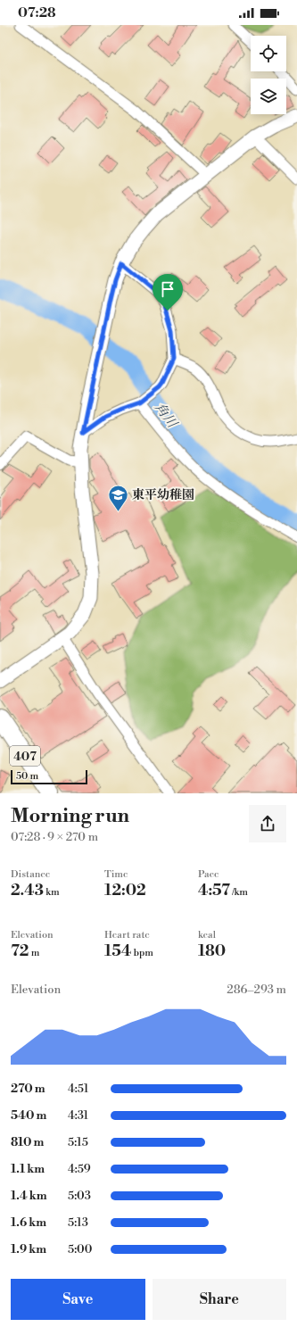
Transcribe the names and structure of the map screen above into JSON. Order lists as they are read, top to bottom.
{
  "streets": {
    "highway": ["407"]
  },
  "water": ["角川"],
  "places": {
    "school or university": ["東平幼稚園"]
  },
  "scale_bar": "50 m",
  "page": {
    "status": "07:28",
    "scale": "50 m",
    "heading": ["Morning run", "07:28 · 9 × 270 m"],
    "stats": [
      ["Distance", "2.43 km"],
      ["Time", "12:02"],
      ["Pace", "4:57 /km"],
      ["Elevation", "72 m"],
      ["Heart rate", "154 bpm"],
      ["kcal", "180"]
    ],
    "chart": ["Elevation", "286–293 m"],
    "list": [
      {
        "name": "270 m",
        "note": "4:51"
      },
      {
        "name": "540 m",
        "note": "4:31"
      },
      {
        "name": "810 m",
        "note": "5:15"
      },
      {
        "name": "1.1 km",
        "note": "4:59"
      },
      {
        "name": "1.4 km",
        "note": "5:03"
      },
      {
        "name": "1.6 km",
        "note": "5:13"
      },
      {
        "name": "1.9 km",
        "note": "5:00"
      }
    ],
    "buttons": ["Save", "Share"]
  }
}
